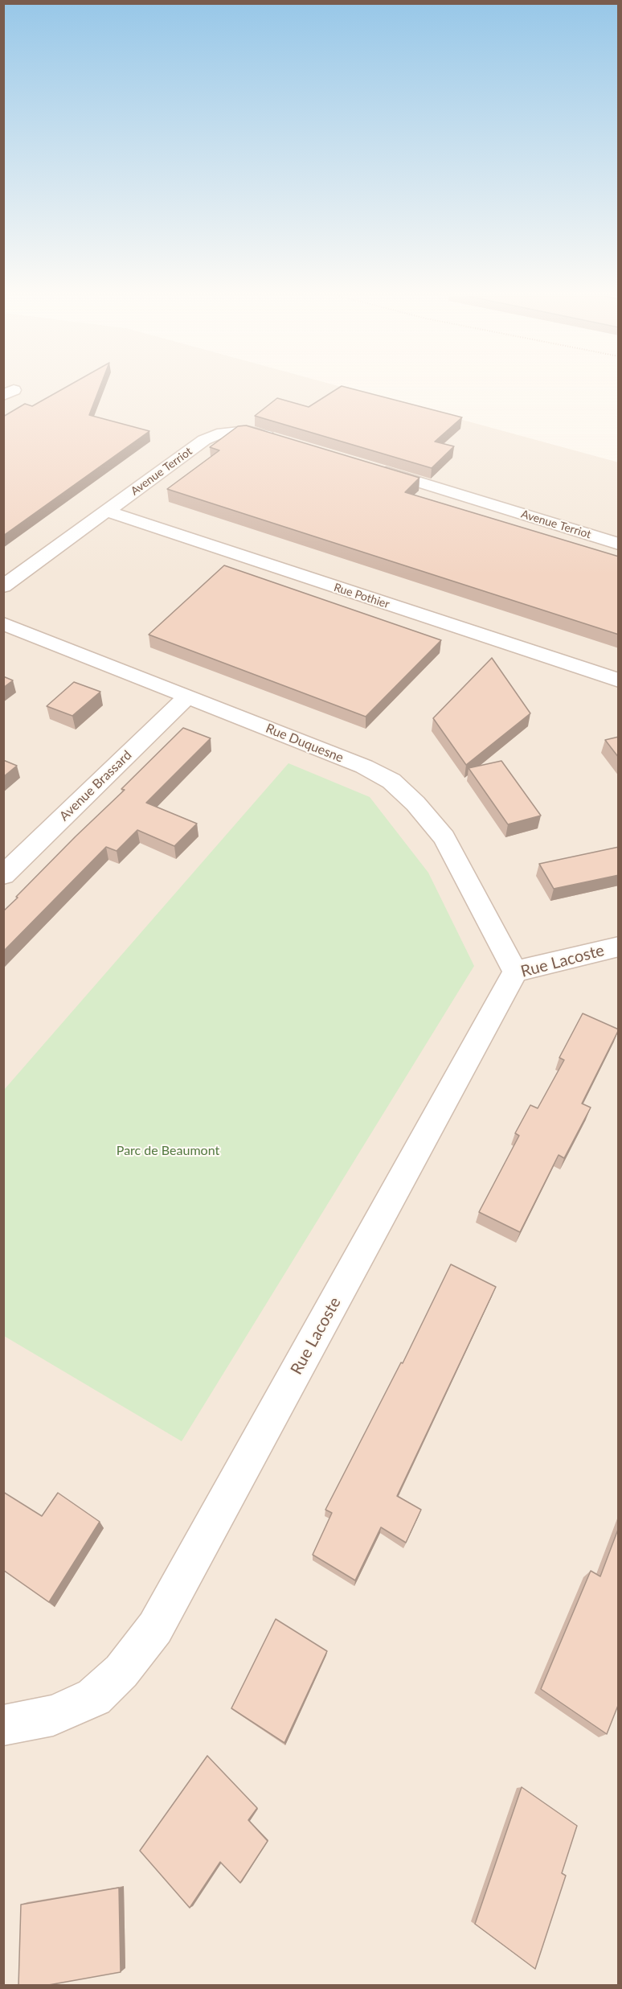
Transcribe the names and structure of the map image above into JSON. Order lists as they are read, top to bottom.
{
  "streets": {
    "street": [
      "Avenue Terriot",
      "Rue Pothier",
      "Rue Duquesne",
      "Avenue Brassard",
      "Rue Lacoste"
    ]
  },
  "crossings": [
    ["Avenue Terriot", "Rue Pothier"],
    ["Rue Duquesne", "Avenue Brassard"],
    ["Rue Duquesne", "Rue Lacoste"]
  ],
  "parks": ["Parc de Beaumont"]
}
